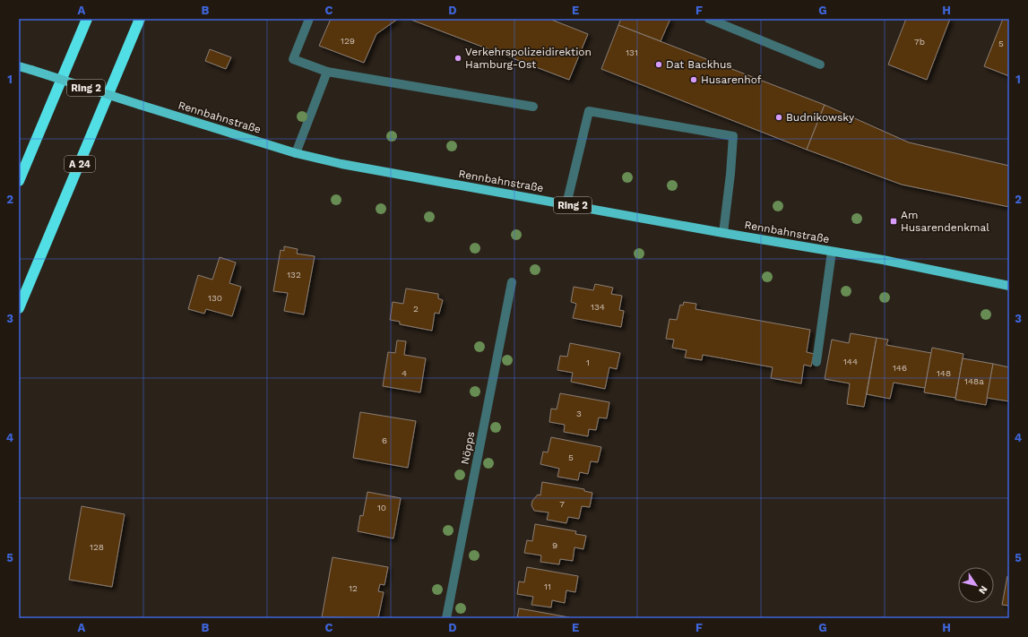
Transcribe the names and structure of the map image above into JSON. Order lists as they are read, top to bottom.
{
  "streets": {
    "highway": ["A 24"],
    "main road": ["Ring 2", "Rennbahnstraße"],
    "street": ["Nöpps"]
  },
  "places": {
    "other": [
      "Verkehrspolizeidirektion Hamburg-Ost",
      "Dat Backhus",
      "Husarenhof",
      "Budnikowsky"
    ],
    "transit": ["Am Husarendenkmal"]
  },
  "house_numbers": [
    "129",
    "7b",
    "5",
    "131",
    "132",
    "130",
    "134",
    "2",
    "144",
    "1",
    "146",
    "4",
    "148",
    "148a",
    "3",
    "6",
    "5",
    "7",
    "10",
    "9",
    "128",
    "11",
    "12"
  ],
  "north": "bottom right",
  "grid": {
    "columns": [
      "A",
      "B",
      "C",
      "D",
      "E",
      "F",
      "G",
      "H"
    ],
    "rows": [
      "1",
      "2",
      "3",
      "4",
      "5"
    ]
  }
}
